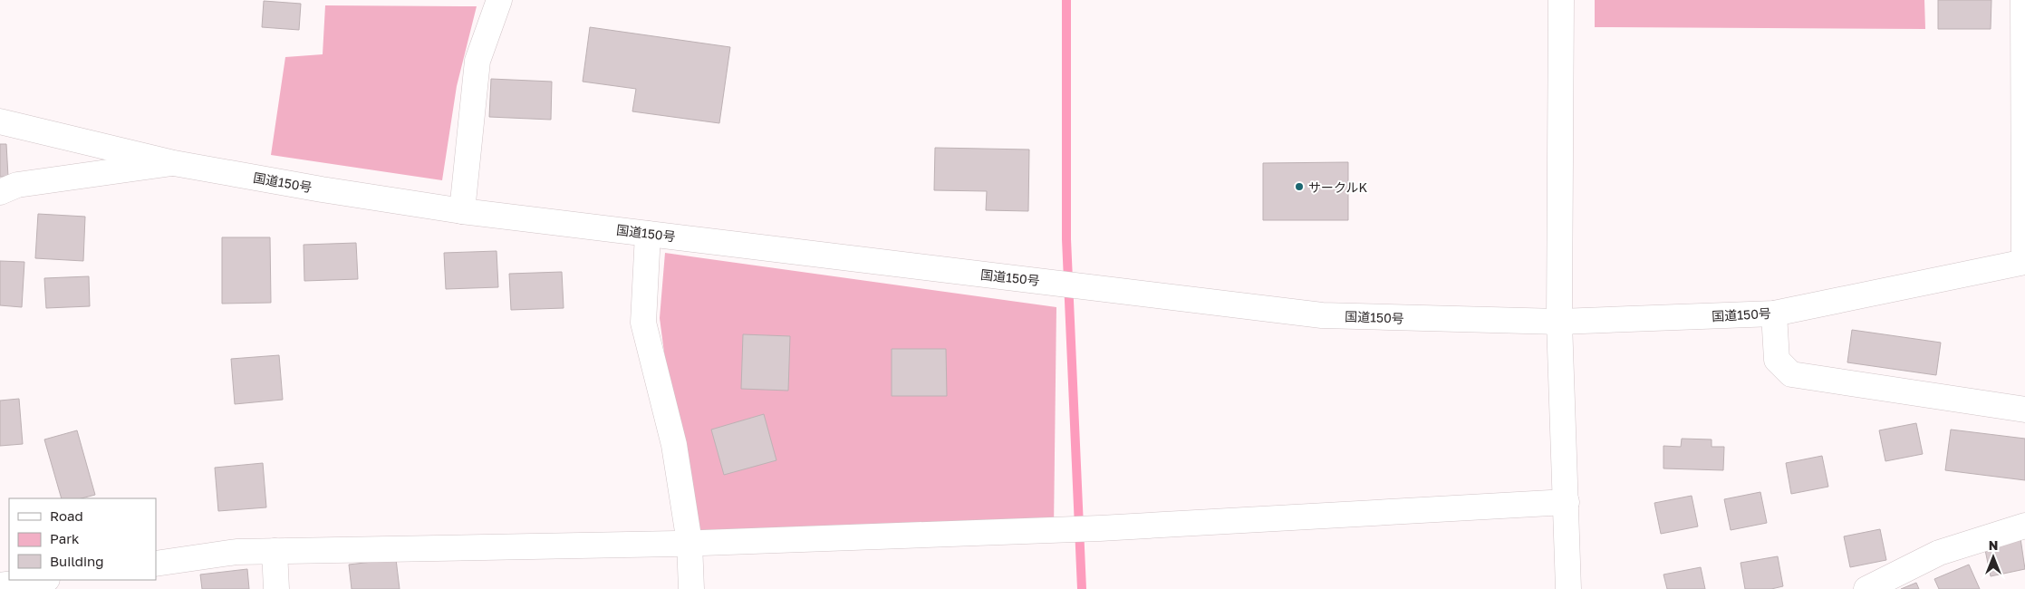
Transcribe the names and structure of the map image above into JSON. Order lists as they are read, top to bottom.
{
  "streets": {
    "main road": ["国道150号"]
  },
  "places": ["サークルK"],
  "legend": ["Road", "Park", "Building"],
  "north": "top"
}
